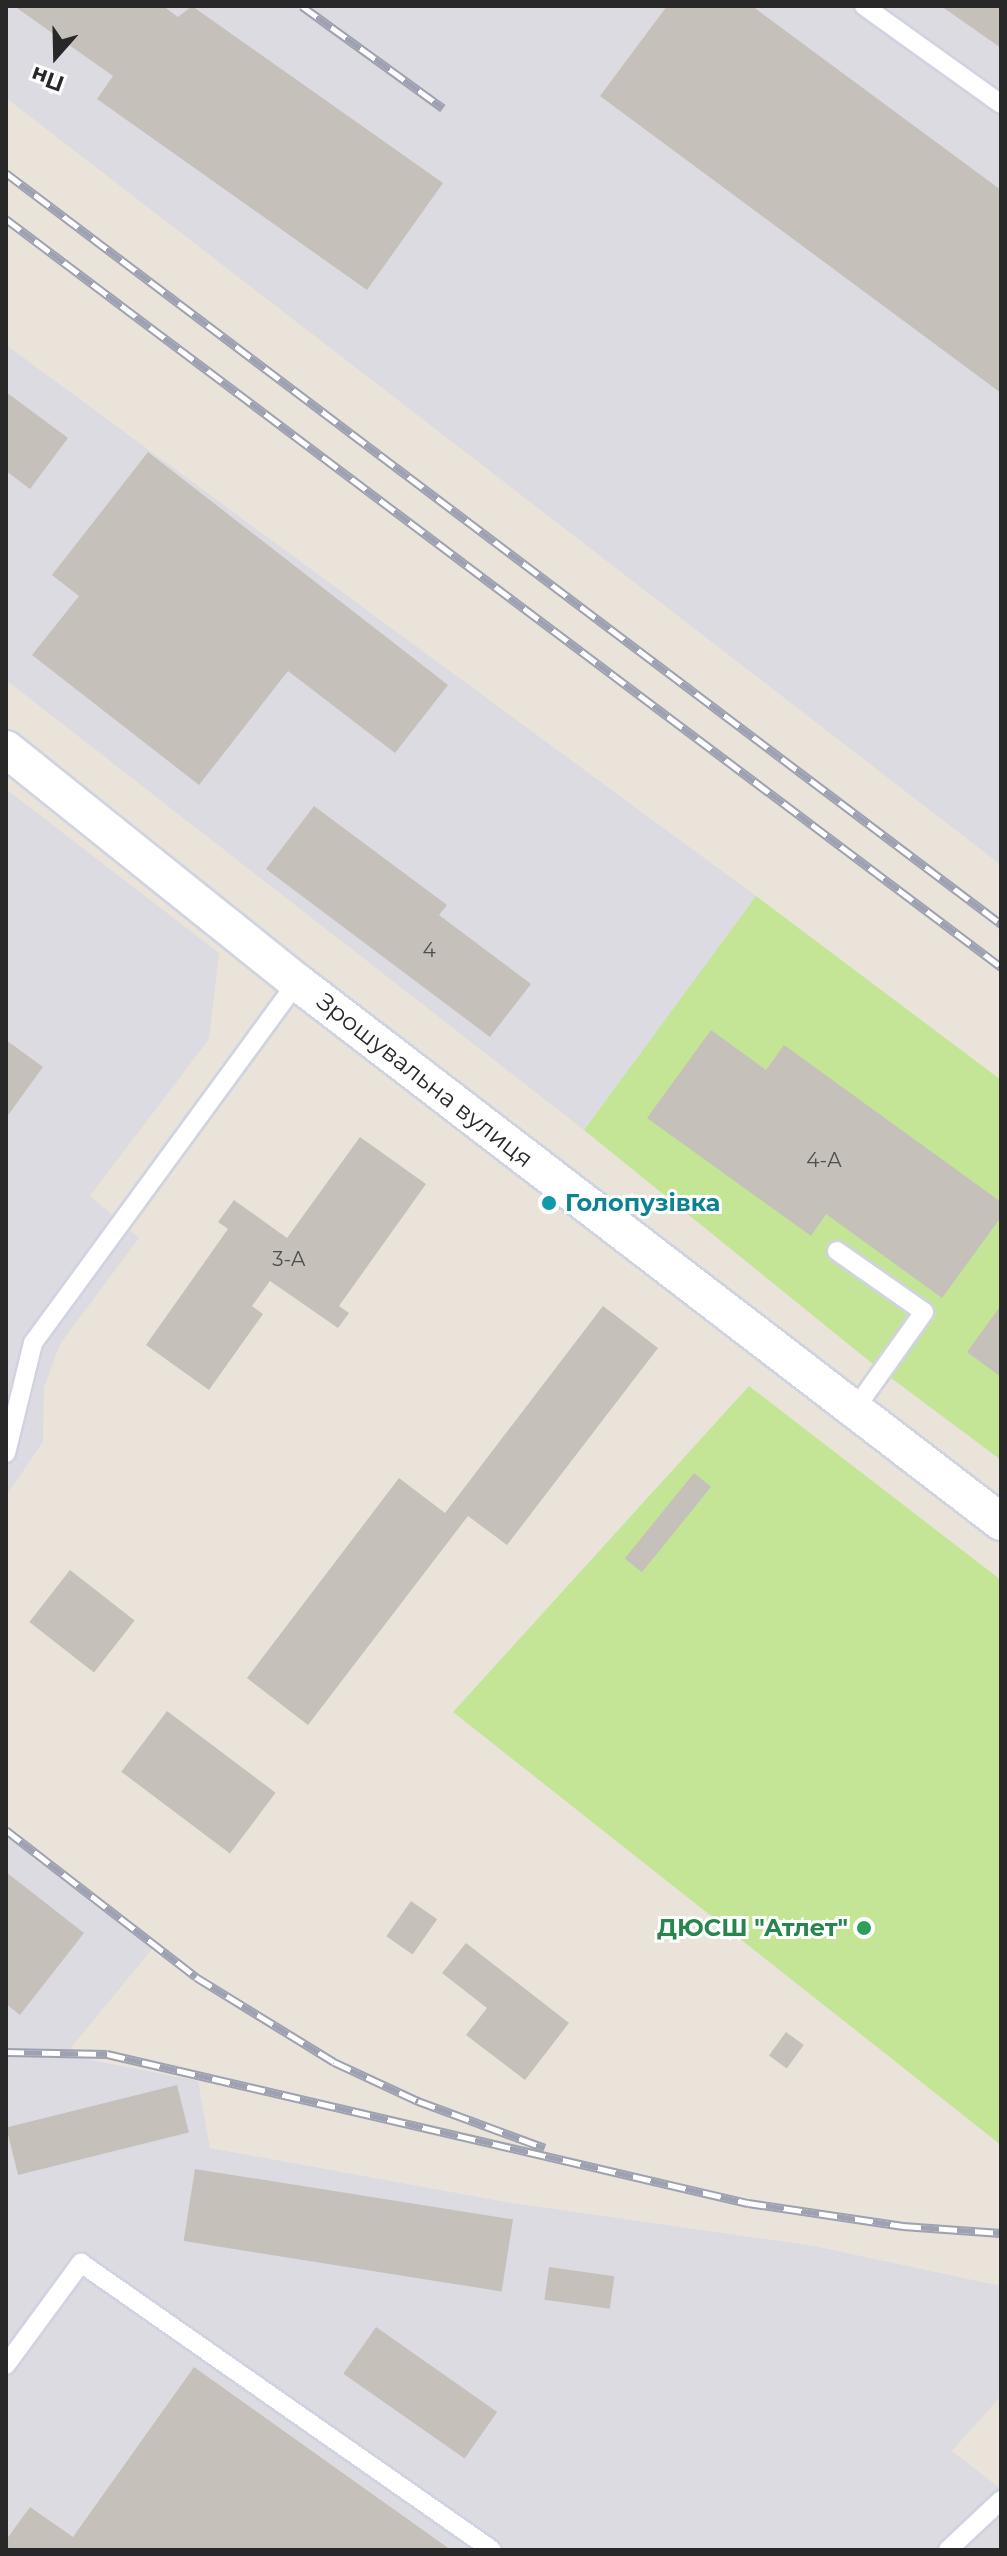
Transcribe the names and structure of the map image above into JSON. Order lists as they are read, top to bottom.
{
  "streets": {
    "street": ["Зрошувальна вулиця"]
  },
  "places": ["Голопузівка", "ДЮСШ \"Атлет\""],
  "house_numbers": ["4", "4-А", "3-А"],
  "north": "bottom"
}
